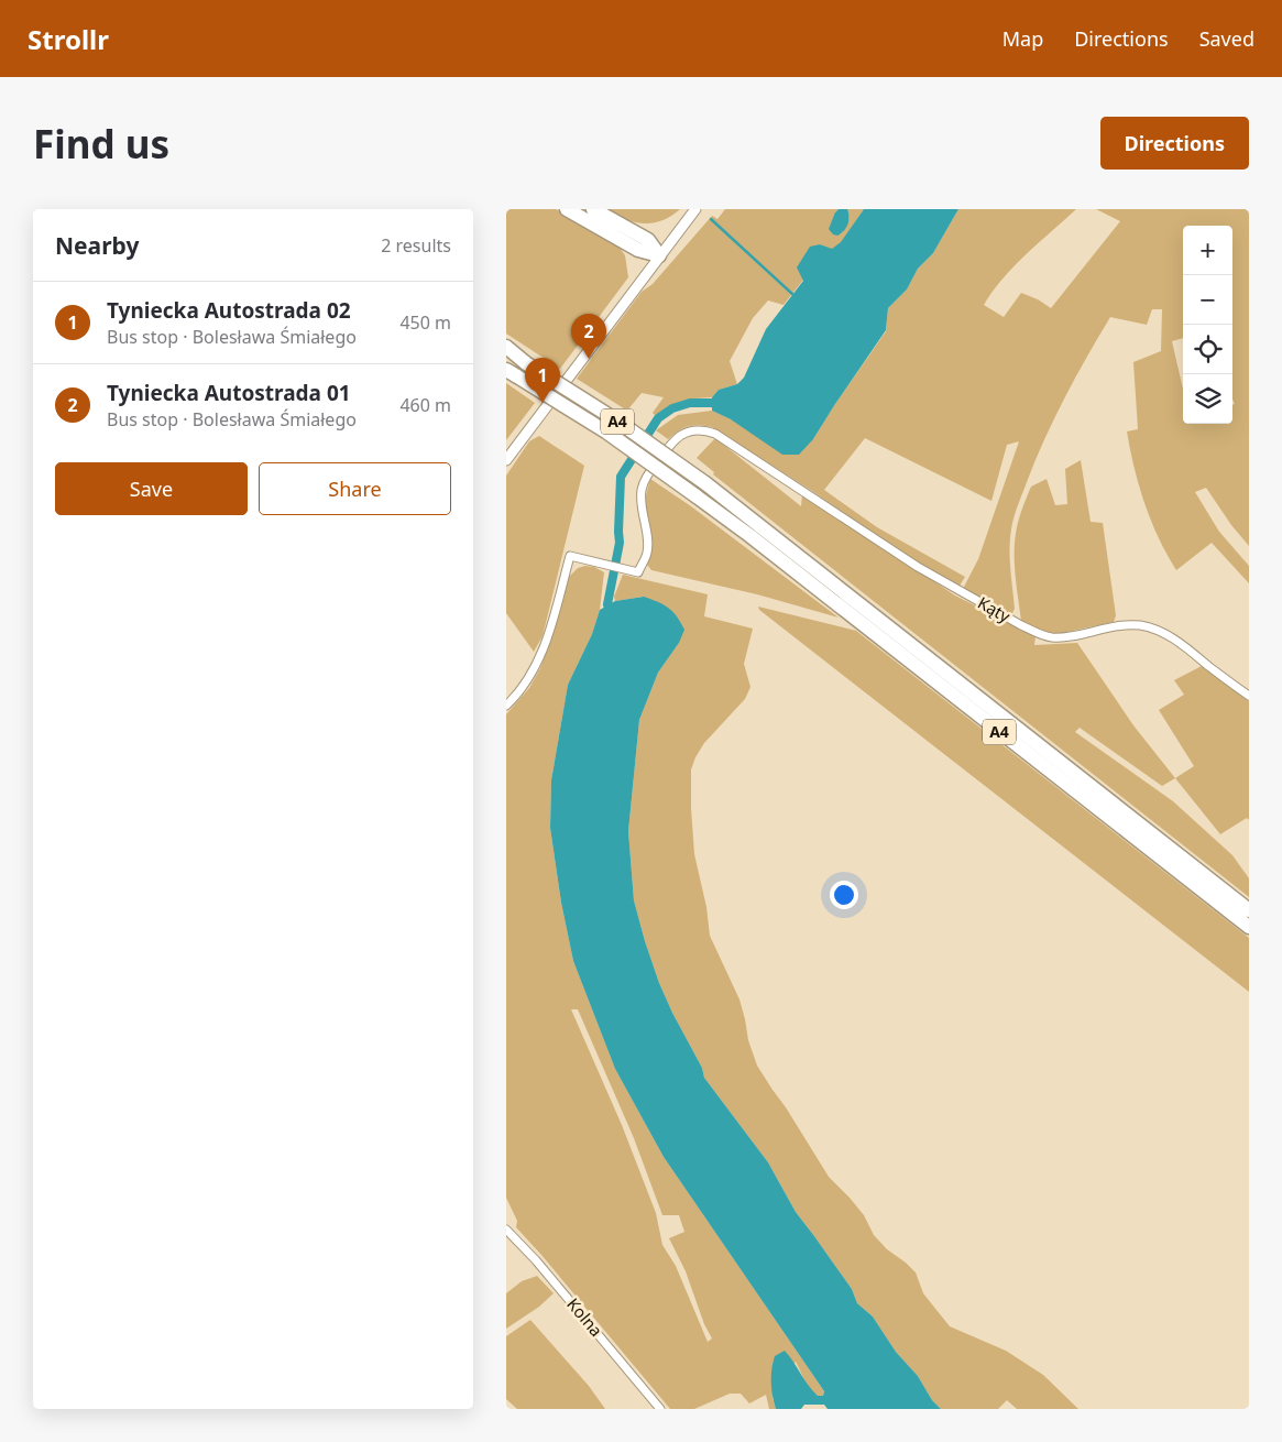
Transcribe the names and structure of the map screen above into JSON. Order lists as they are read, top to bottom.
{
  "streets": {
    "highway": ["A4"],
    "street": ["Kąty", "Kolna"]
  },
  "page": {
    "header": "Strollr",
    "nav": ["Map", "Directions", "Saved"],
    "buttons": [
      "Directions",
      ["Save", "Share"]
    ],
    "title": "Find us",
    "heading": ["Nearby", "2 results"],
    "map_buttons": ["+", "−"],
    "list": [
      {
        "mark": "1",
        "name": "Tyniecka Autostrada 02",
        "note": "Bus stop · Bolesława Śmiałego",
        "value": "450 m"
      },
      {
        "mark": "2",
        "name": "Tyniecka Autostrada 01",
        "note": "Bus stop · Bolesława Śmiałego",
        "value": "460 m"
      }
    ],
    "pins": ["2", "1"]
  }
}
